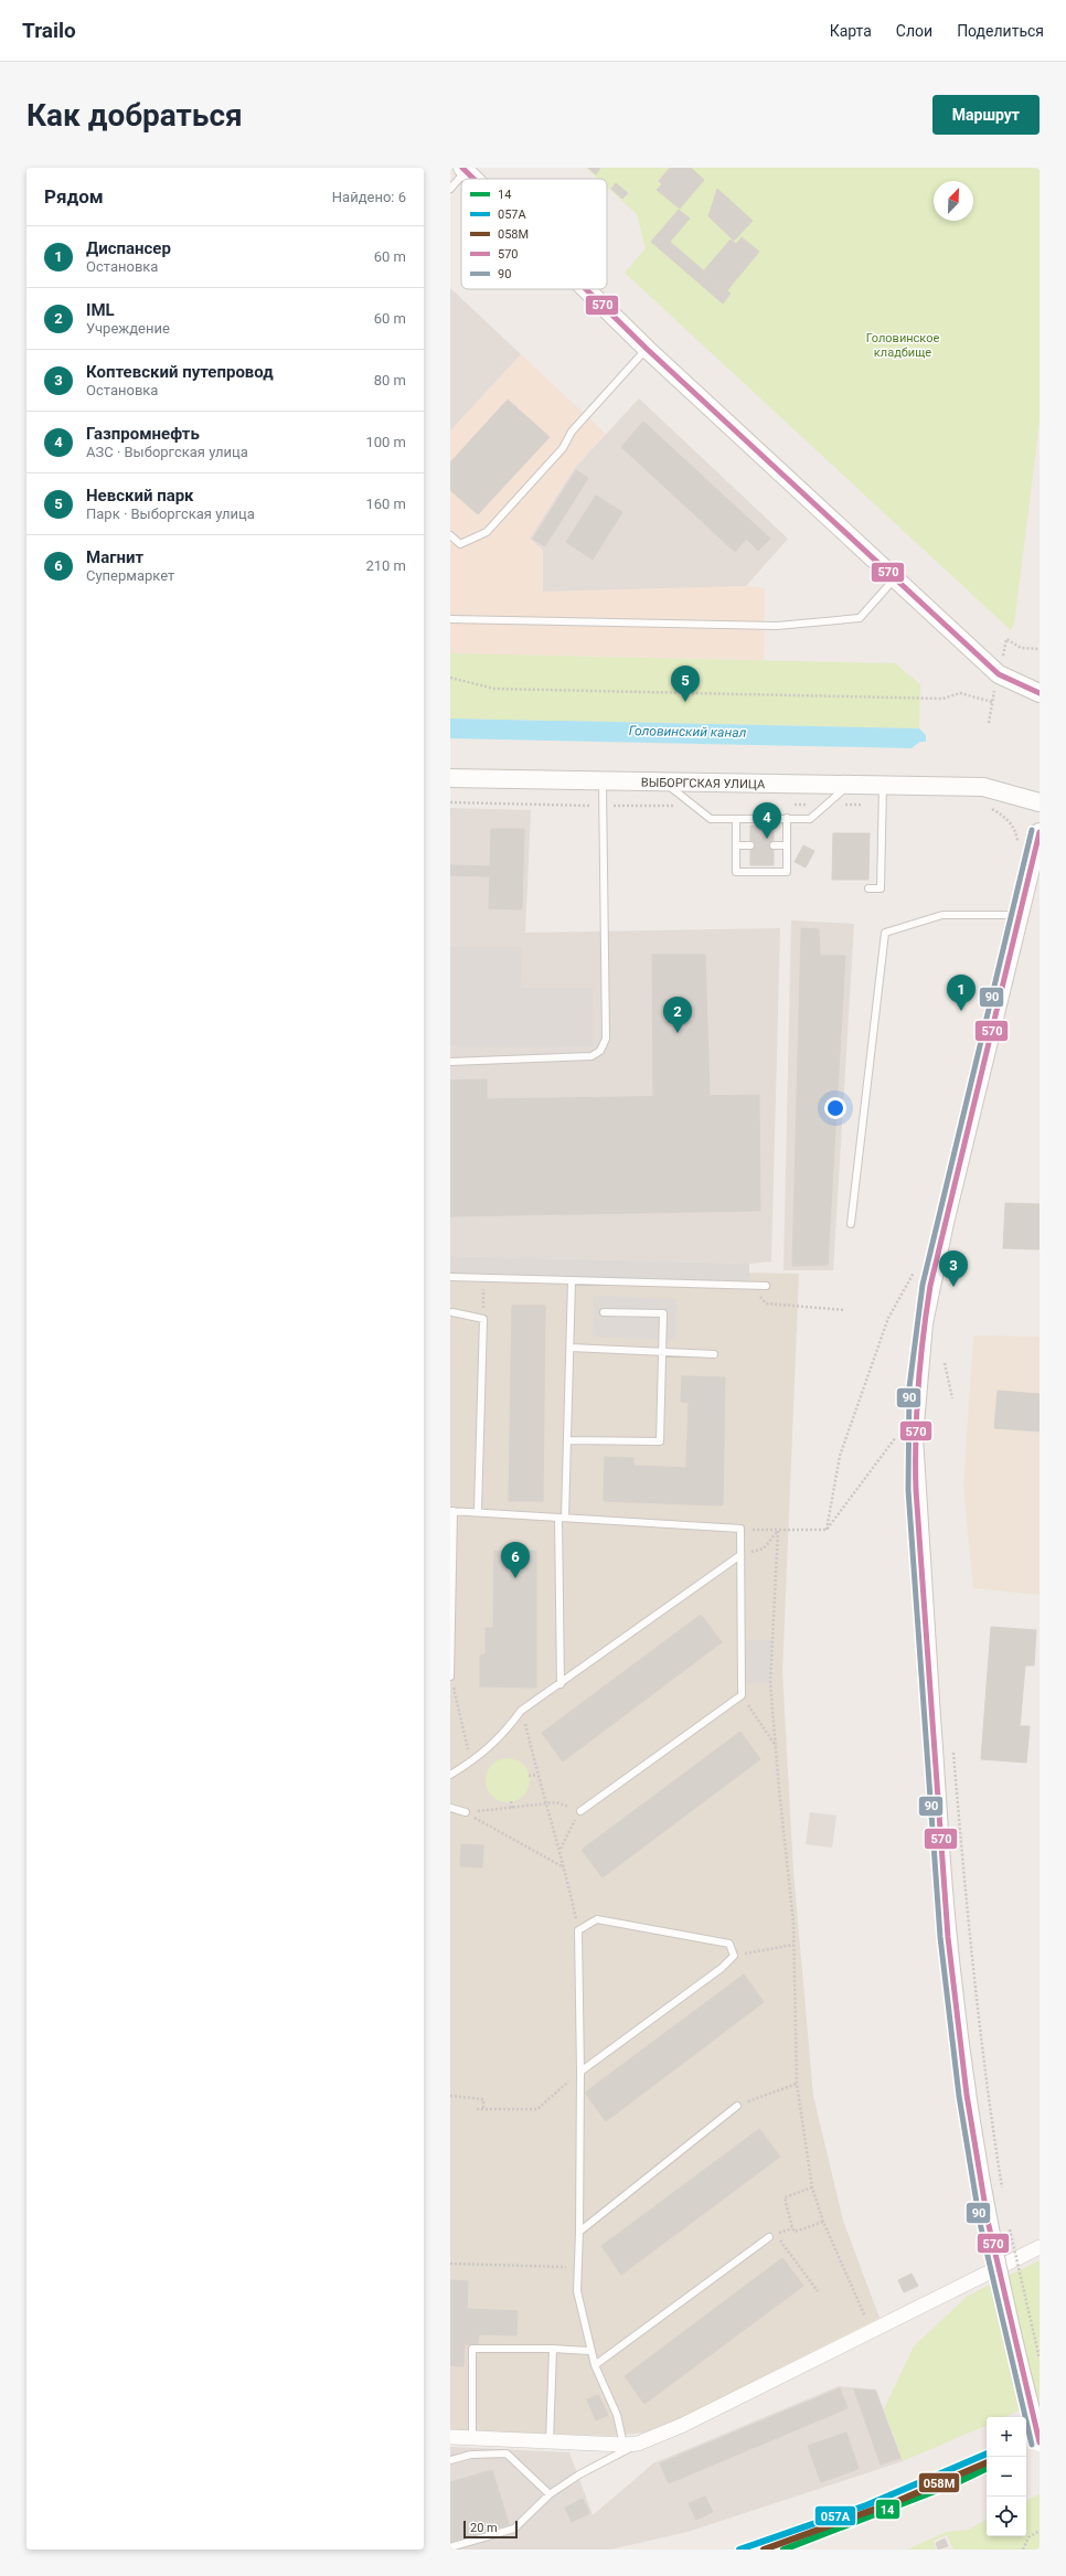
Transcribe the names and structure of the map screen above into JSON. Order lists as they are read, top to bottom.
{
  "streets": {
    "street": ["ВЫБОРГСКАЯ УЛИЦА"]
  },
  "water": ["Головинский канал"],
  "parks": ["Головинское кладбище"],
  "lines": [
    "transit line 570",
    "transit line 90",
    "transit line 057А",
    "transit line 058М",
    "transit line 14"
  ],
  "legend": [
    "14",
    "057А",
    "058М",
    "570",
    "90"
  ],
  "scale_bar": "20 m",
  "north": "top right",
  "page": {
    "header": "Trailo",
    "nav": ["Карта", "Слои", "Поделиться"],
    "buttons": "Маршрут",
    "title": "Как добраться",
    "heading": ["Рядом", "Найдено: 6"],
    "list": [
      {
        "mark": "1",
        "name": "Диспансер",
        "note": "Остановка",
        "value": "60 m"
      },
      {
        "mark": "2",
        "name": "IML",
        "note": "Учреждение",
        "value": "60 m"
      },
      {
        "mark": "3",
        "name": "Коптевский путепровод",
        "note": "Остановка",
        "value": "80 m"
      },
      {
        "mark": "4",
        "name": "Газпромнефть",
        "note": "АЗС · Выборгская улица",
        "value": "100 m"
      },
      {
        "mark": "5",
        "name": "Невский парк",
        "note": "Парк · Выборгская улица",
        "value": "160 m"
      },
      {
        "mark": "6",
        "name": "Магнит",
        "note": "Супермаркет",
        "value": "210 m"
      }
    ],
    "pins": [
      "5",
      "4",
      "1",
      "2",
      "3",
      "6"
    ],
    "map_buttons": ["+", "−"],
    "scale": "20 m"
  }
}
